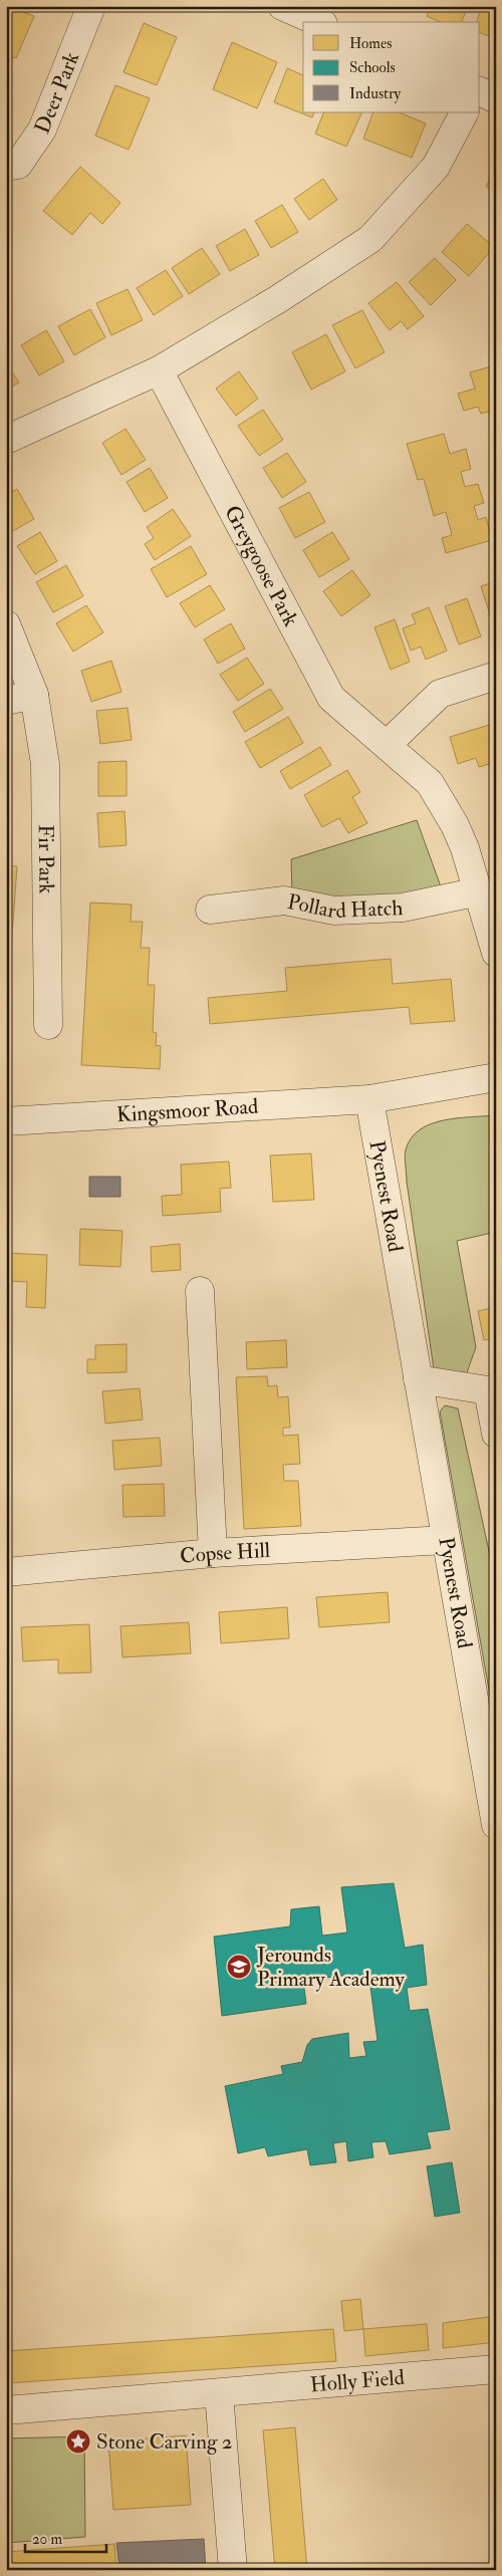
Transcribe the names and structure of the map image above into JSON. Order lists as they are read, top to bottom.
{
  "streets": {
    "street": [
      "Deer Park",
      "Greygoose Park",
      "Fir Park",
      "Pollard Hatch",
      "Kingsmoor Road",
      "Pyenest Road",
      "Copse Hill",
      "Holly Field"
    ]
  },
  "crossings": [
    ["Greygoose Park", "Pollard Hatch"],
    ["Kingsmoor Road", "Pyenest Road"],
    ["Pyenest Road", "Copse Hill"]
  ],
  "places": {
    "school or university": ["Jerounds Primary Academy"],
    "place": ["Stone Carving 2"]
  },
  "legend": ["Homes", "Schools", "Industry"],
  "scale_bar": "20 m"
}
